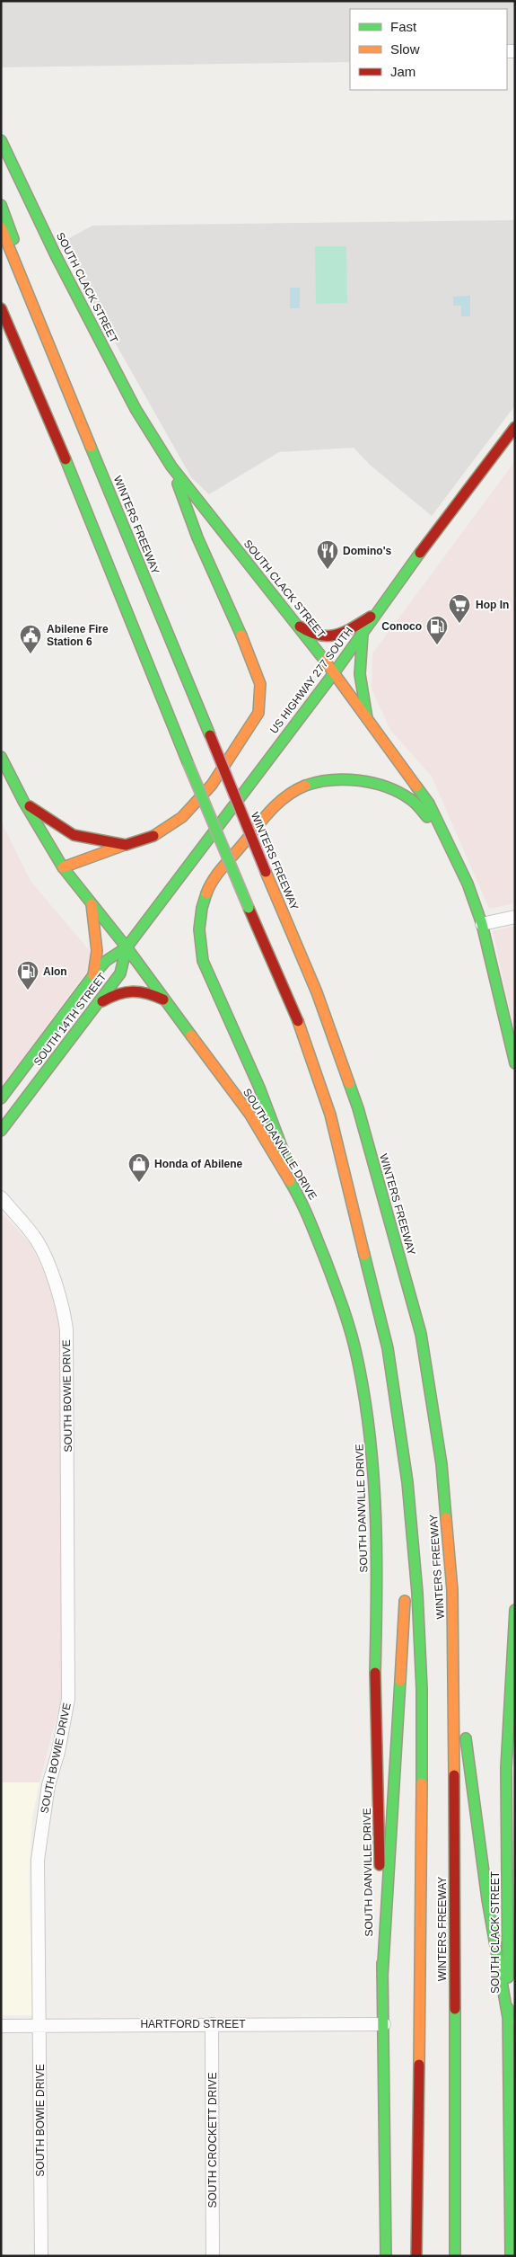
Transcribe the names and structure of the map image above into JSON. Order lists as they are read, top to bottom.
{
  "streets": {
    "main road": [
      "SOUTH CLACK STREET",
      "WINTERS FREEWAY",
      "US HIGHWAY 277 SOUTH",
      "SOUTH 14TH STREET",
      "SOUTH DANVILLE DRIVE"
    ],
    "street": ["SOUTH BOWIE DRIVE", "HARTFORD STREET", "SOUTH CROCKETT DRIVE"]
  },
  "crossings": [
    ["SOUTH CLACK STREET", "US HIGHWAY 277 SOUTH"],
    ["US HIGHWAY 277 SOUTH", "SOUTH 14TH STREET"],
    ["US HIGHWAY 277 SOUTH", "SOUTH DANVILLE DRIVE"],
    ["SOUTH 14TH STREET", "SOUTH DANVILLE DRIVE"],
    ["SOUTH DANVILLE DRIVE", "HARTFORD STREET"],
    ["SOUTH BOWIE DRIVE", "HARTFORD STREET"],
    ["HARTFORD STREET", "SOUTH CROCKETT DRIVE"]
  ],
  "places": {
    "restaurant": ["Domino's"],
    "supermarket": ["Hop In"],
    "fuel station": ["Conoco", "Alon"],
    "public building": ["Abilene Fire Station 6"],
    "shop": ["Honda of Abilene"]
  },
  "legend": ["Fast", "Slow", "Jam"]
}
